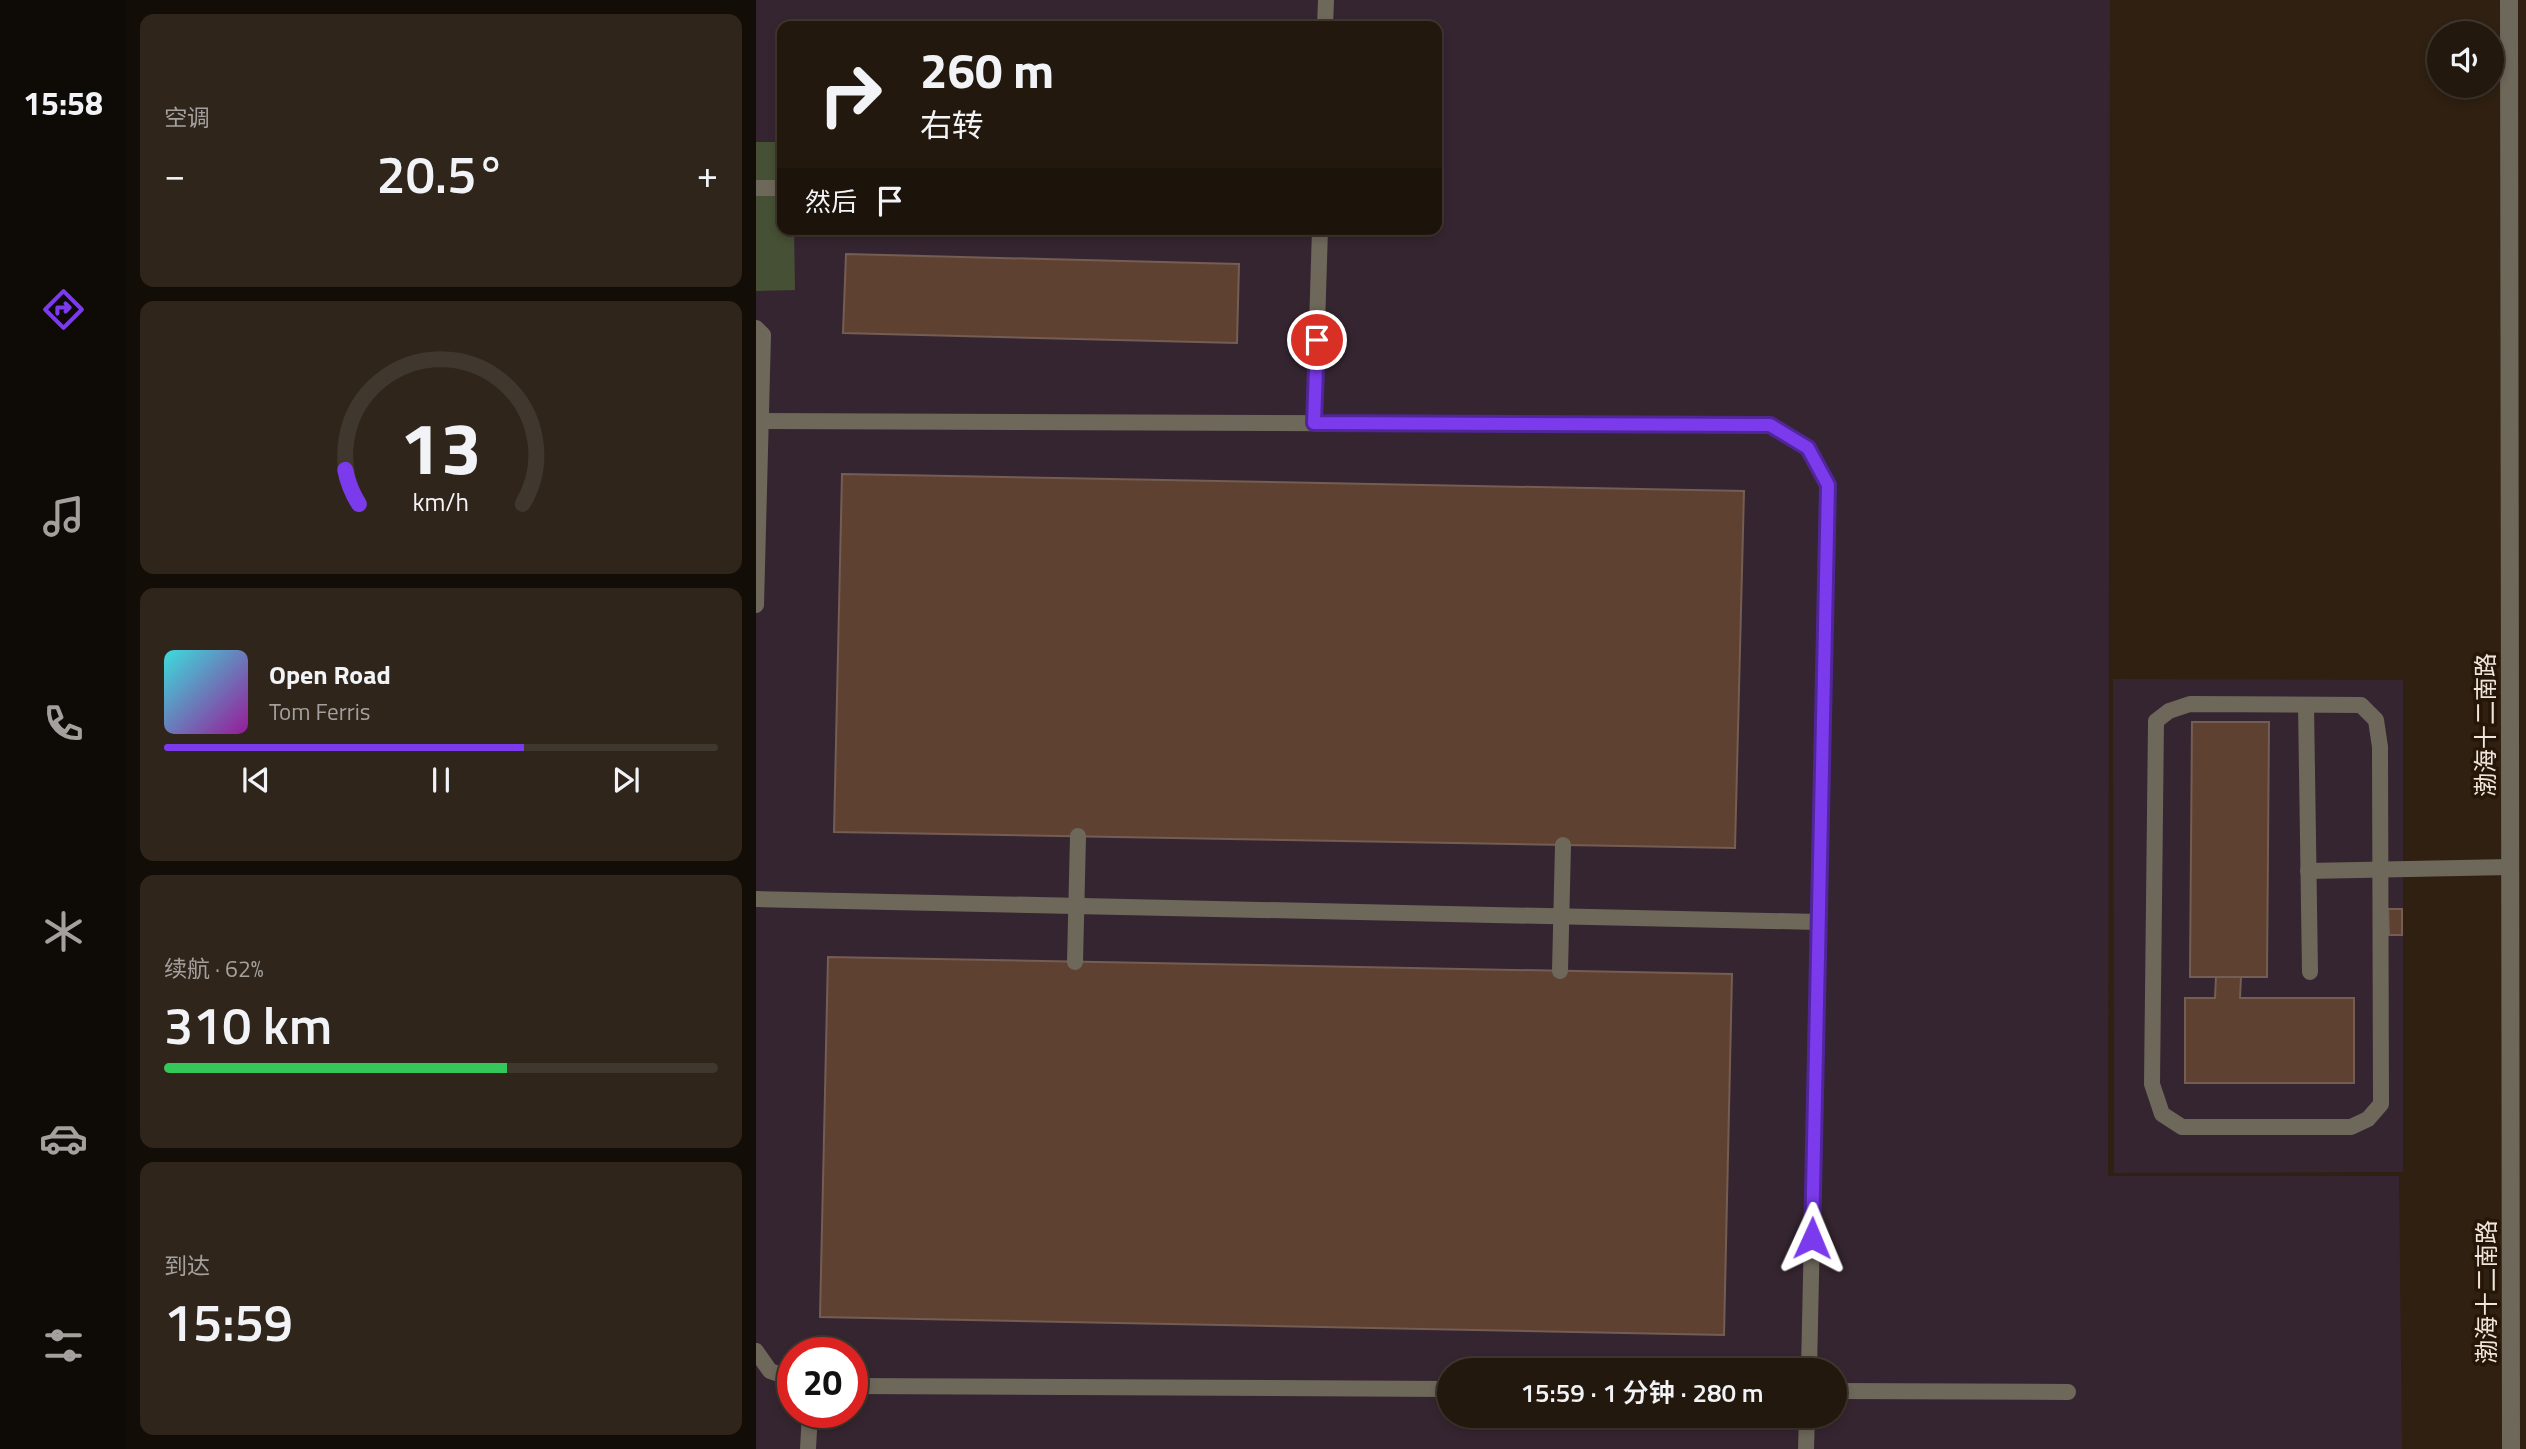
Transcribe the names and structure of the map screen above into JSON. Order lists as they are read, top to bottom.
{
  "streets": {
    "street": ["渤海十二南路"]
  },
  "page": {
    "tabs": "15:58",
    "tile": [
      "空调",
      ["续航 · 62%", "310 km"],
      ["到达", "15:59"]
    ],
    "turn": ["260 m", "右转"],
    "heat": ["−", "20.5°", "+"],
    "then": "然后",
    "song": ["Open Road", "Tom Ferris"],
    "limit": "20",
    "trip": "15:59 · 1 分钟 · 280 m",
    "gauge": ["13", "km/h"]
  }
}
